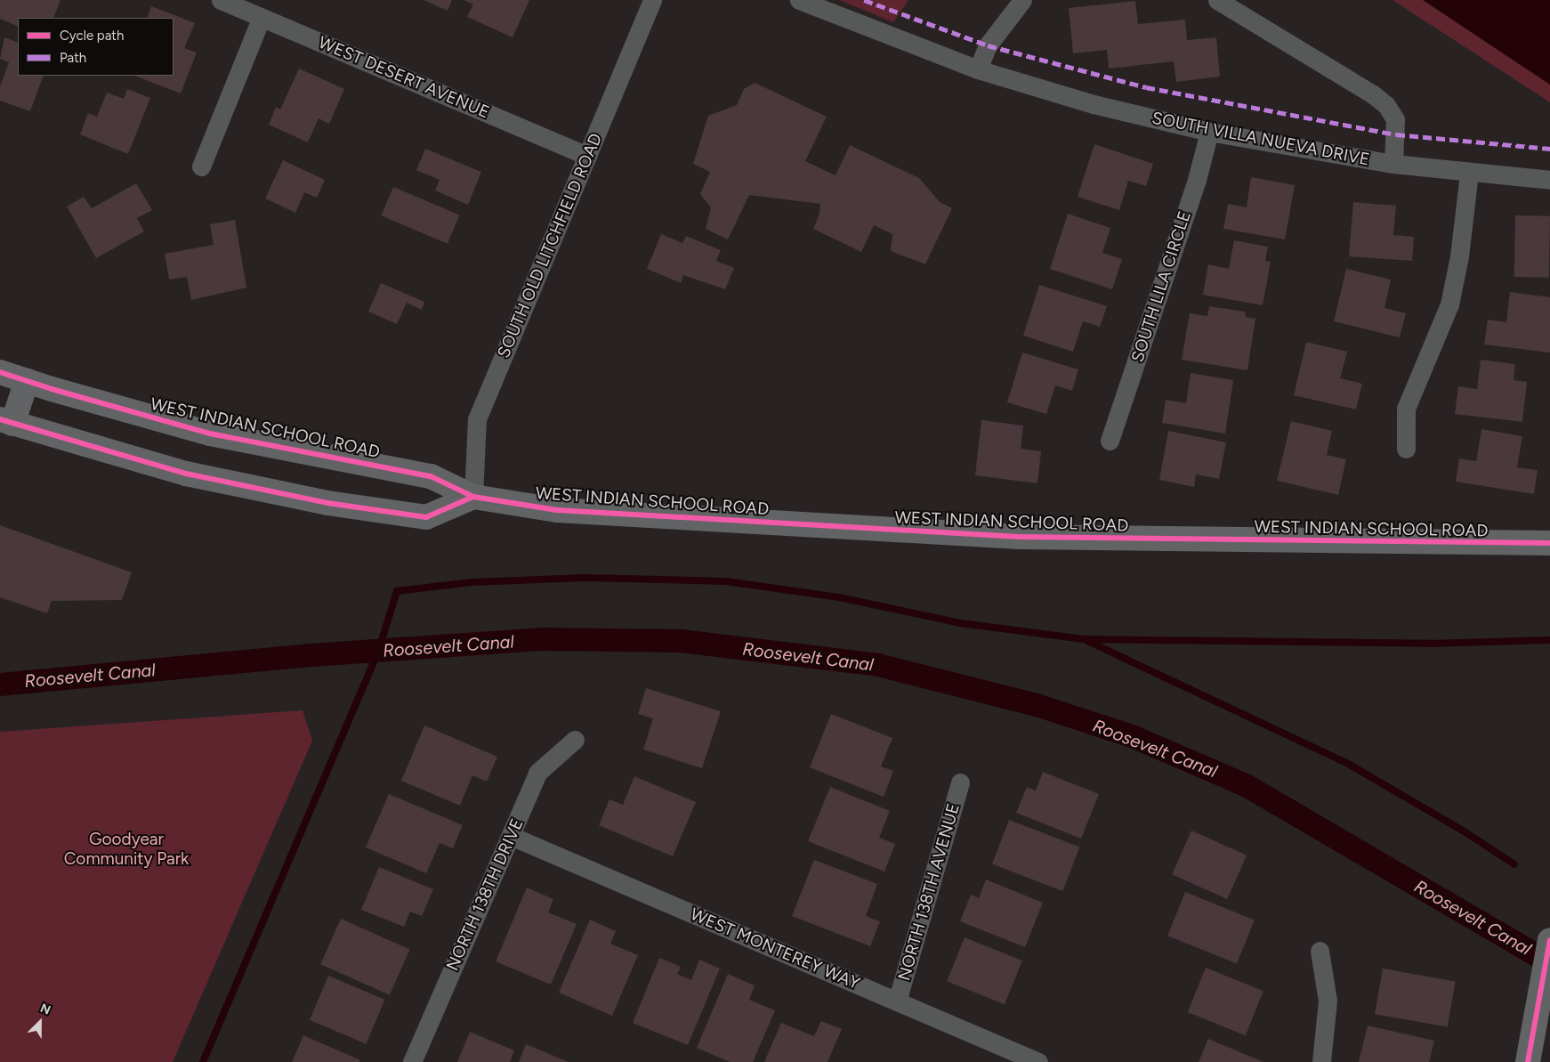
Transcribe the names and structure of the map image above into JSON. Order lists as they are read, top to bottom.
{
  "streets": {
    "main road": ["WEST INDIAN SCHOOL ROAD"],
    "street": [
      "WEST DESERT AVENUE",
      "SOUTH VILLA NUEVA DRIVE",
      "SOUTH OLD LITCHFIELD ROAD",
      "SOUTH LILA CIRCLE",
      "NORTH 138TH AVENUE",
      "NORTH 138TH DRIVE",
      "WEST MONTEREY WAY"
    ]
  },
  "crossings": [
    ["WEST DESERT AVENUE", "SOUTH OLD LITCHFIELD ROAD"],
    ["SOUTH VILLA NUEVA DRIVE", "SOUTH LILA CIRCLE"],
    ["SOUTH OLD LITCHFIELD ROAD", "WEST INDIAN SCHOOL ROAD"],
    ["NORTH 138TH AVENUE", "WEST MONTEREY WAY"],
    ["NORTH 138TH DRIVE", "WEST MONTEREY WAY"]
  ],
  "water": ["Roosevelt Canal"],
  "parks": ["Goodyear Community Park"],
  "legend": ["Cycle path", "Path"],
  "north": "top right"
}
